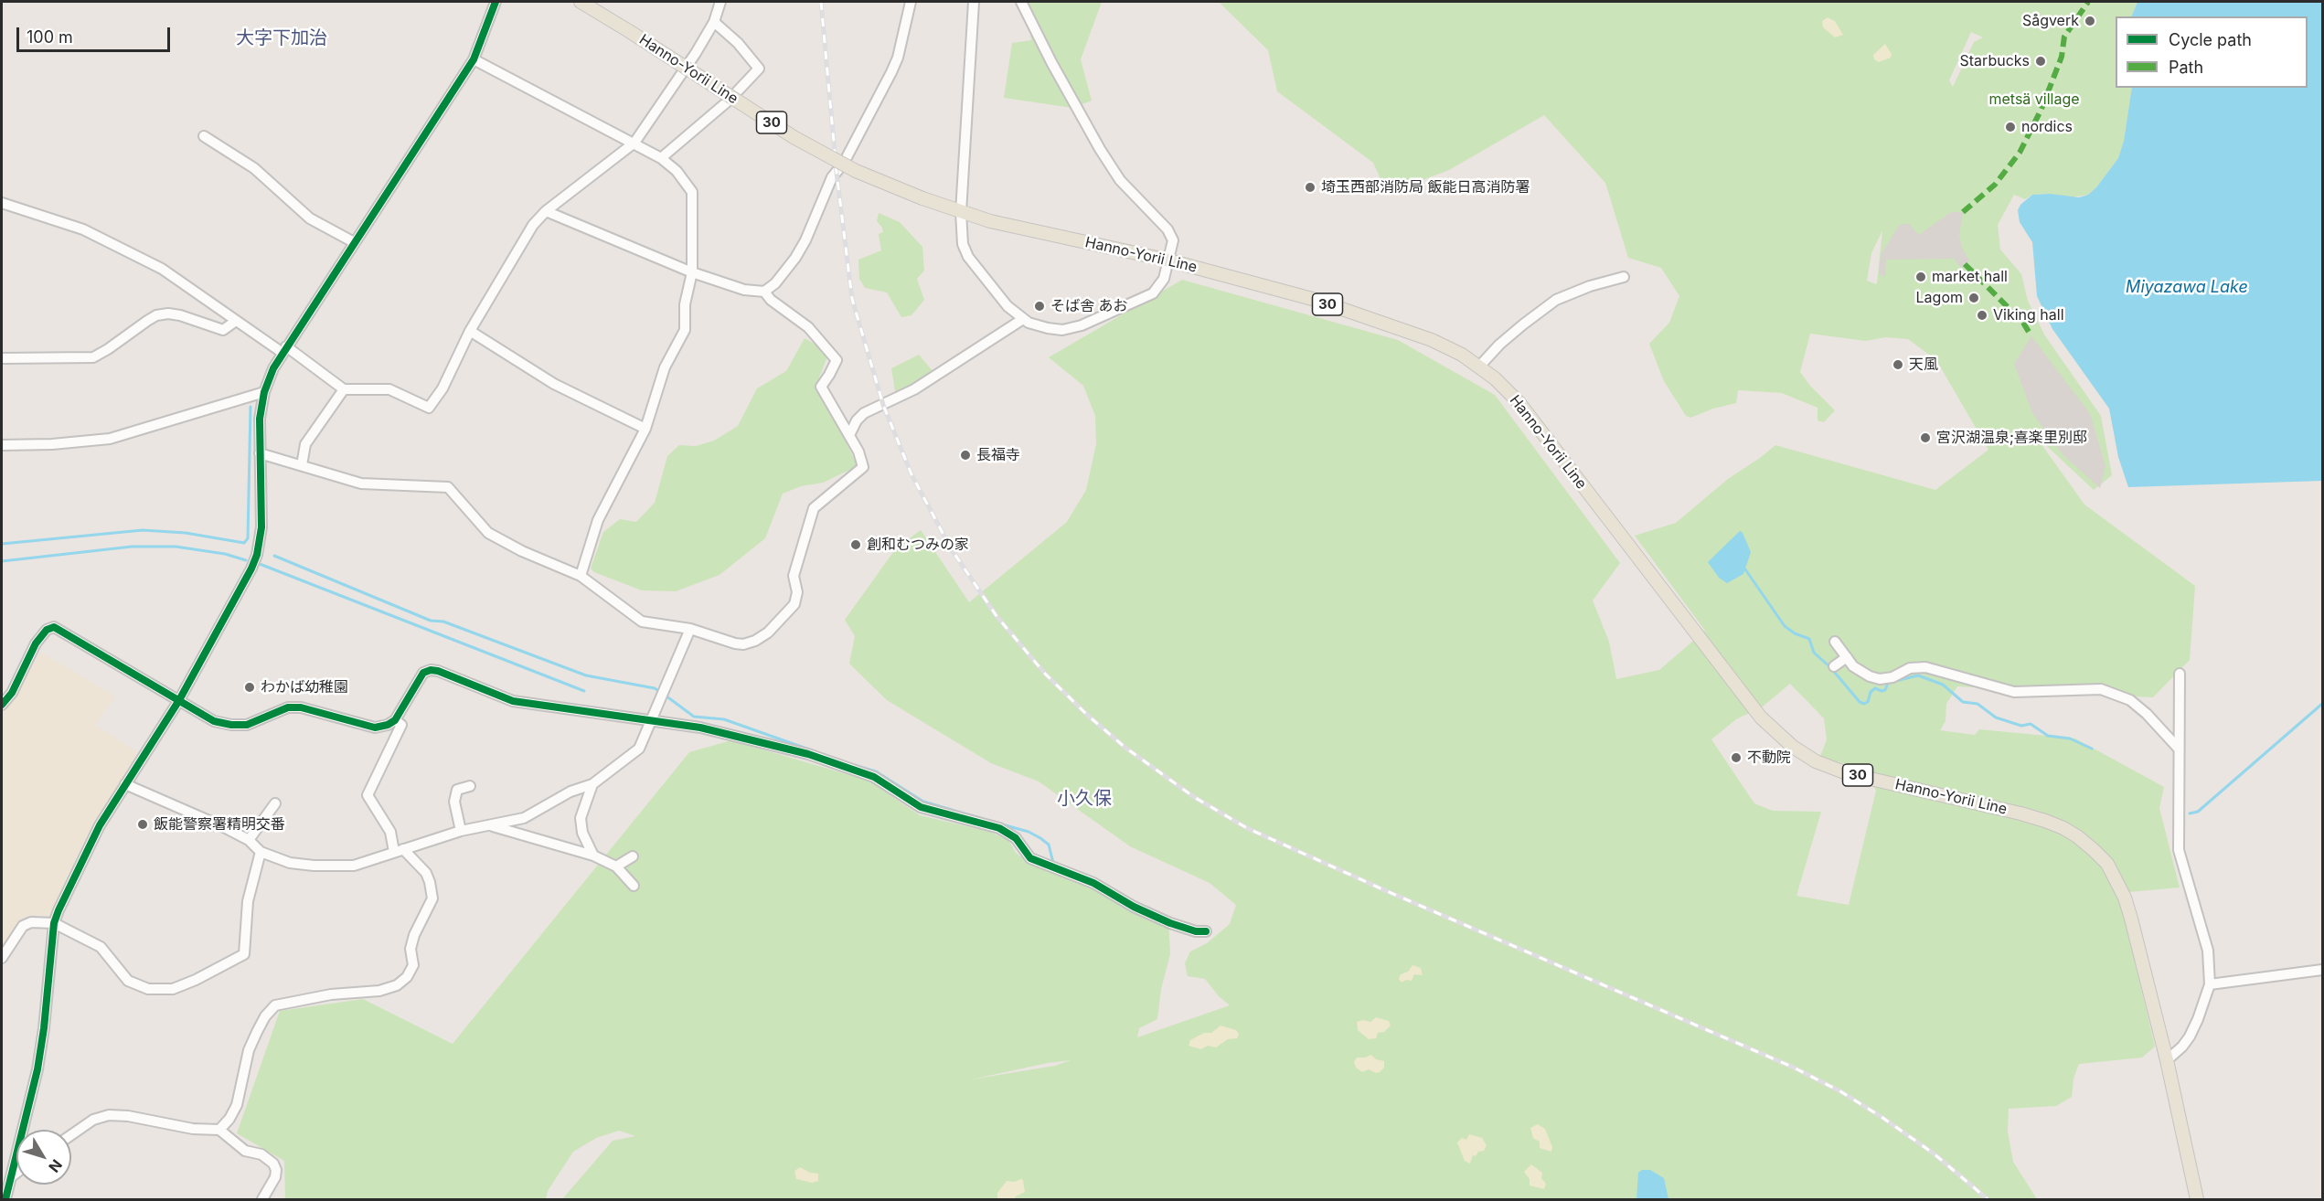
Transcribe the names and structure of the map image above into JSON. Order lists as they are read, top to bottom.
{
  "streets": {
    "main road": ["Hanno-Yorii Line", "30"]
  },
  "districts": ["大字下加治", "小久保"],
  "water": ["Miyazawa Lake"],
  "parks": ["metsä village"],
  "places": [
    "Sågverk",
    "Starbucks",
    "nordics",
    "埼玉西部消防局 飯能日高消防署",
    "market hall",
    "Lagom",
    "そば舎 あお",
    "Viking hall",
    "天風",
    "宮沢湖温泉;喜楽里別邸",
    "長福寺",
    "創和むつみの家",
    "わかば幼稚園",
    "不動院",
    "飯能警察署精明交番"
  ],
  "legend": ["Cycle path", "Path"],
  "scale_bar": "100 m",
  "north": "bottom right"
}
